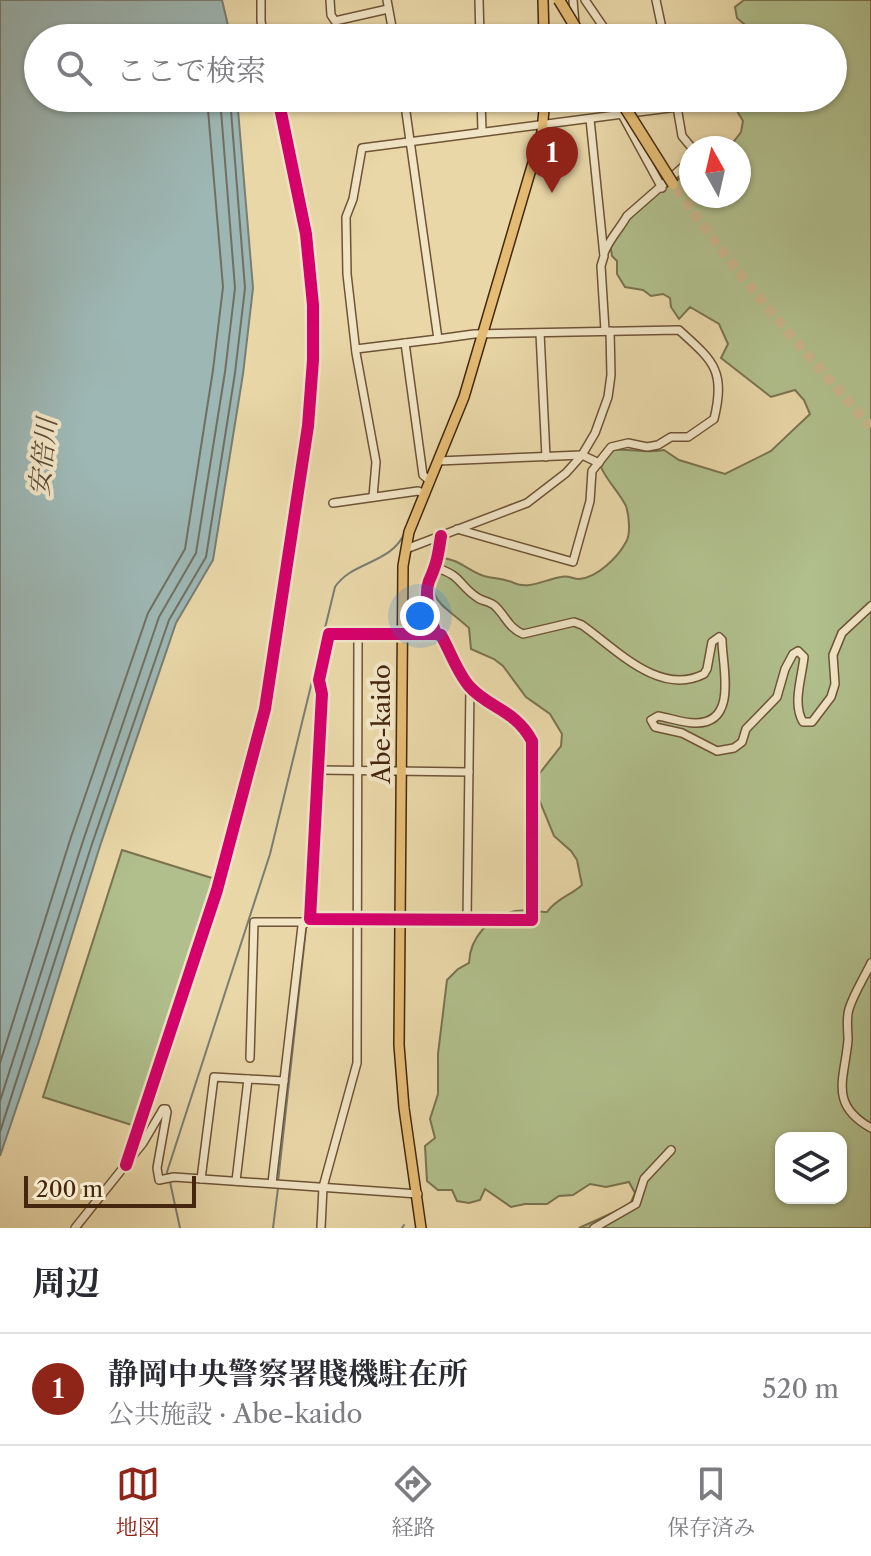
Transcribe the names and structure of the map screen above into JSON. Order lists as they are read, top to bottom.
{
  "streets": {
    "main road": ["Abe-kaido"]
  },
  "water": ["安倍川"],
  "scale_bar": "200 m",
  "north": "top",
  "page": {
    "search": "ここで検索",
    "pins": "1",
    "scale": "200 m",
    "heading": "周辺",
    "list": [
      {
        "mark": "1",
        "name": "静岡中央警察署賤機駐在所",
        "note": "公共施設 · Abe-kaido",
        "value": "520 m"
      }
    ],
    "nav": ["地図", "経路", "保存済み"]
  }
}
